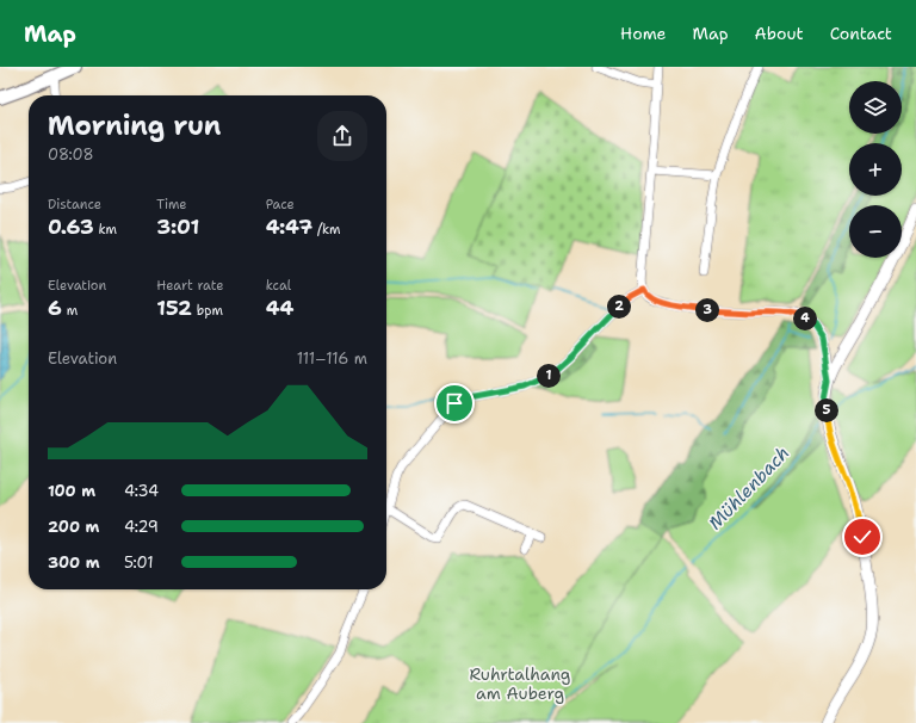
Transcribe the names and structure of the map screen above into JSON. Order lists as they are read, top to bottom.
{
  "water": ["Mühlenbach"],
  "parks": ["Ruhrtalhang am Auberg"],
  "page": {
    "header": "Map",
    "nav": [
      "Home",
      "Map",
      "About",
      "Contact"
    ],
    "map_buttons": ["+", "−"],
    "heading": ["Morning run", "08:08"],
    "stats": [
      ["Distance", "0.63 km"],
      ["Time", "3:01"],
      ["Pace", "4:47 /km"],
      ["Elevation", "6 m"],
      ["Heart rate", "152 bpm"],
      ["kcal", "44"]
    ],
    "pins": [
      "2",
      "3",
      "4",
      "1",
      "5"
    ],
    "chart": ["Elevation", "111–116 m"],
    "list": [
      {
        "name": "100 m",
        "note": "4:34"
      },
      {
        "name": "200 m",
        "note": "4:29"
      },
      {
        "name": "300 m",
        "note": "5:01"
      }
    ]
  }
}
